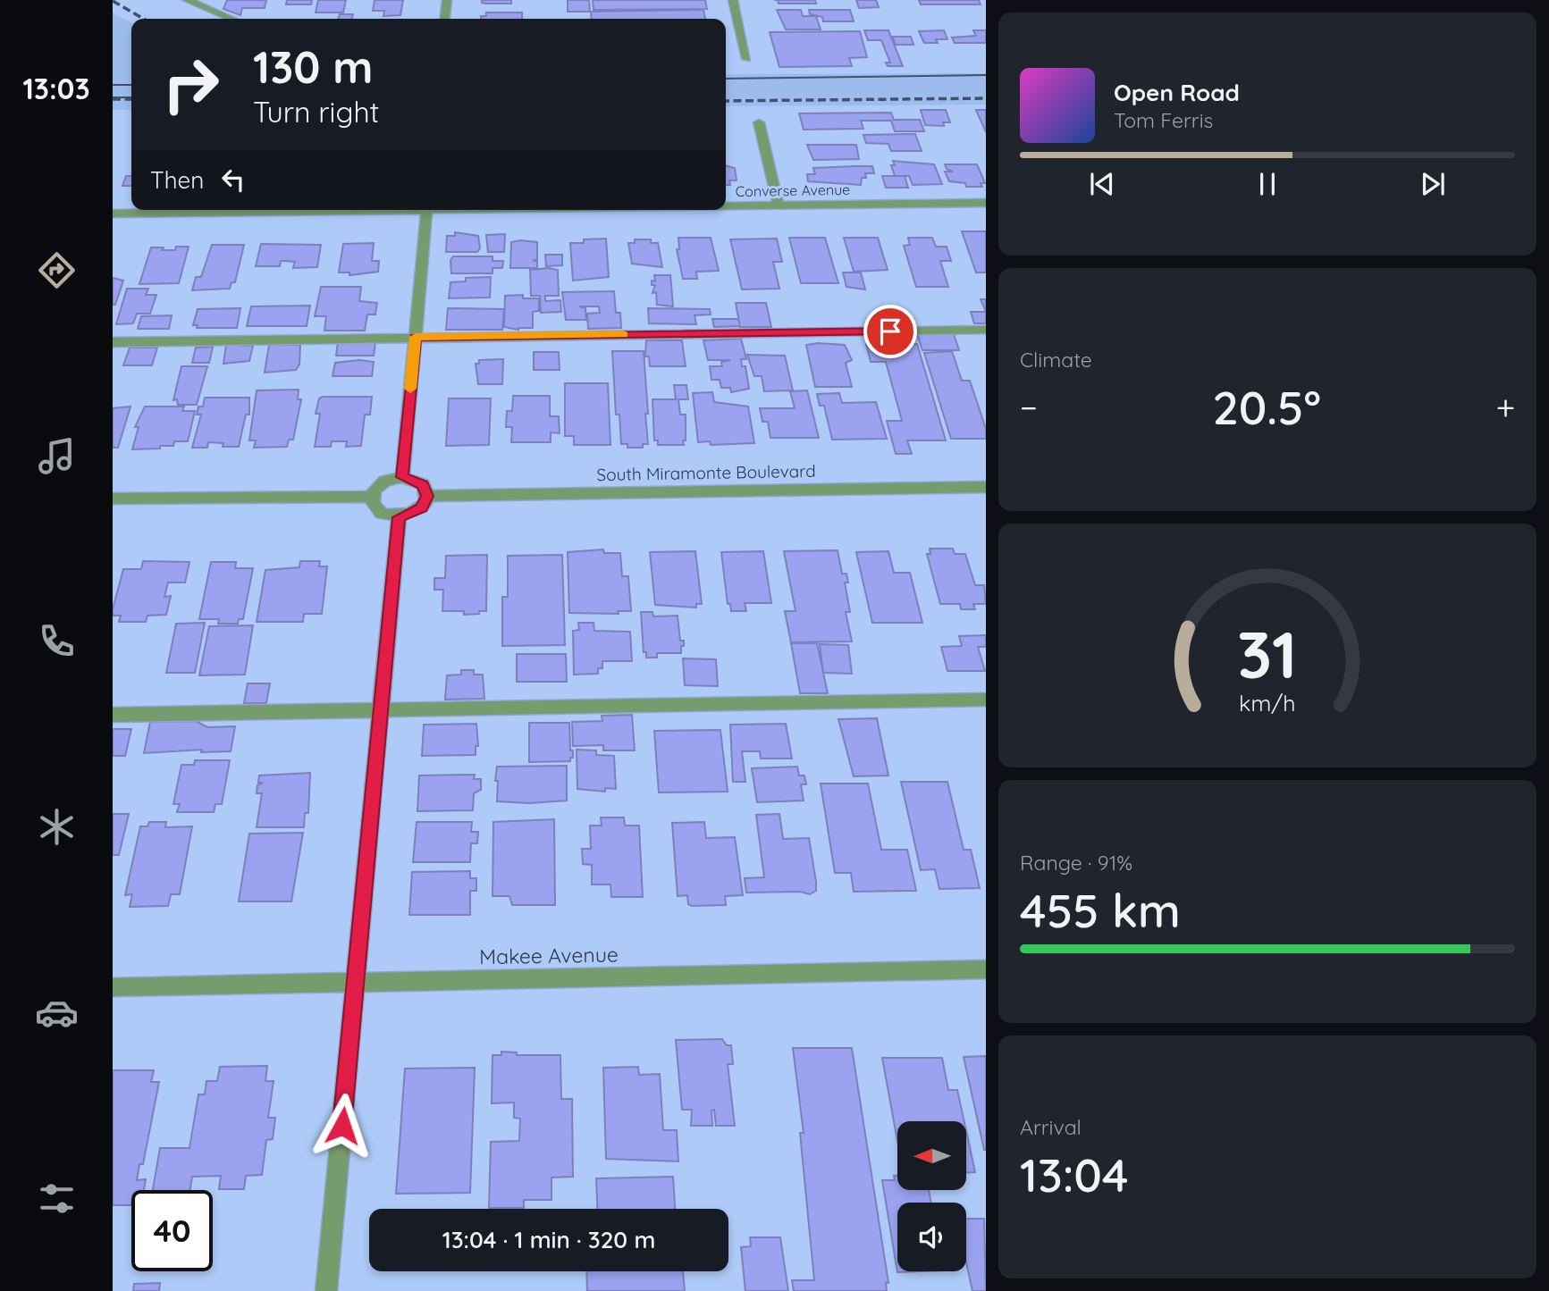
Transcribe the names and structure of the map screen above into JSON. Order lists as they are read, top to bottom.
{
  "streets": {
    "street": ["Converse Avenue", "South Miramonte Boulevard", "Makee Avenue"]
  },
  "north": "left",
  "page": {
    "tabs": "13:03",
    "turn": ["130 m", "Turn right"],
    "song": ["Open Road", "Tom Ferris"],
    "then": "Then",
    "tile": [
      "Climate",
      ["Range · 91%", "455 km"],
      ["Arrival", "13:04"]
    ],
    "heat": ["−", "20.5°", "+"],
    "limit": "40",
    "trip": "13:04 · 1 min · 320 m",
    "gauge": ["31", "km/h"]
  }
}
